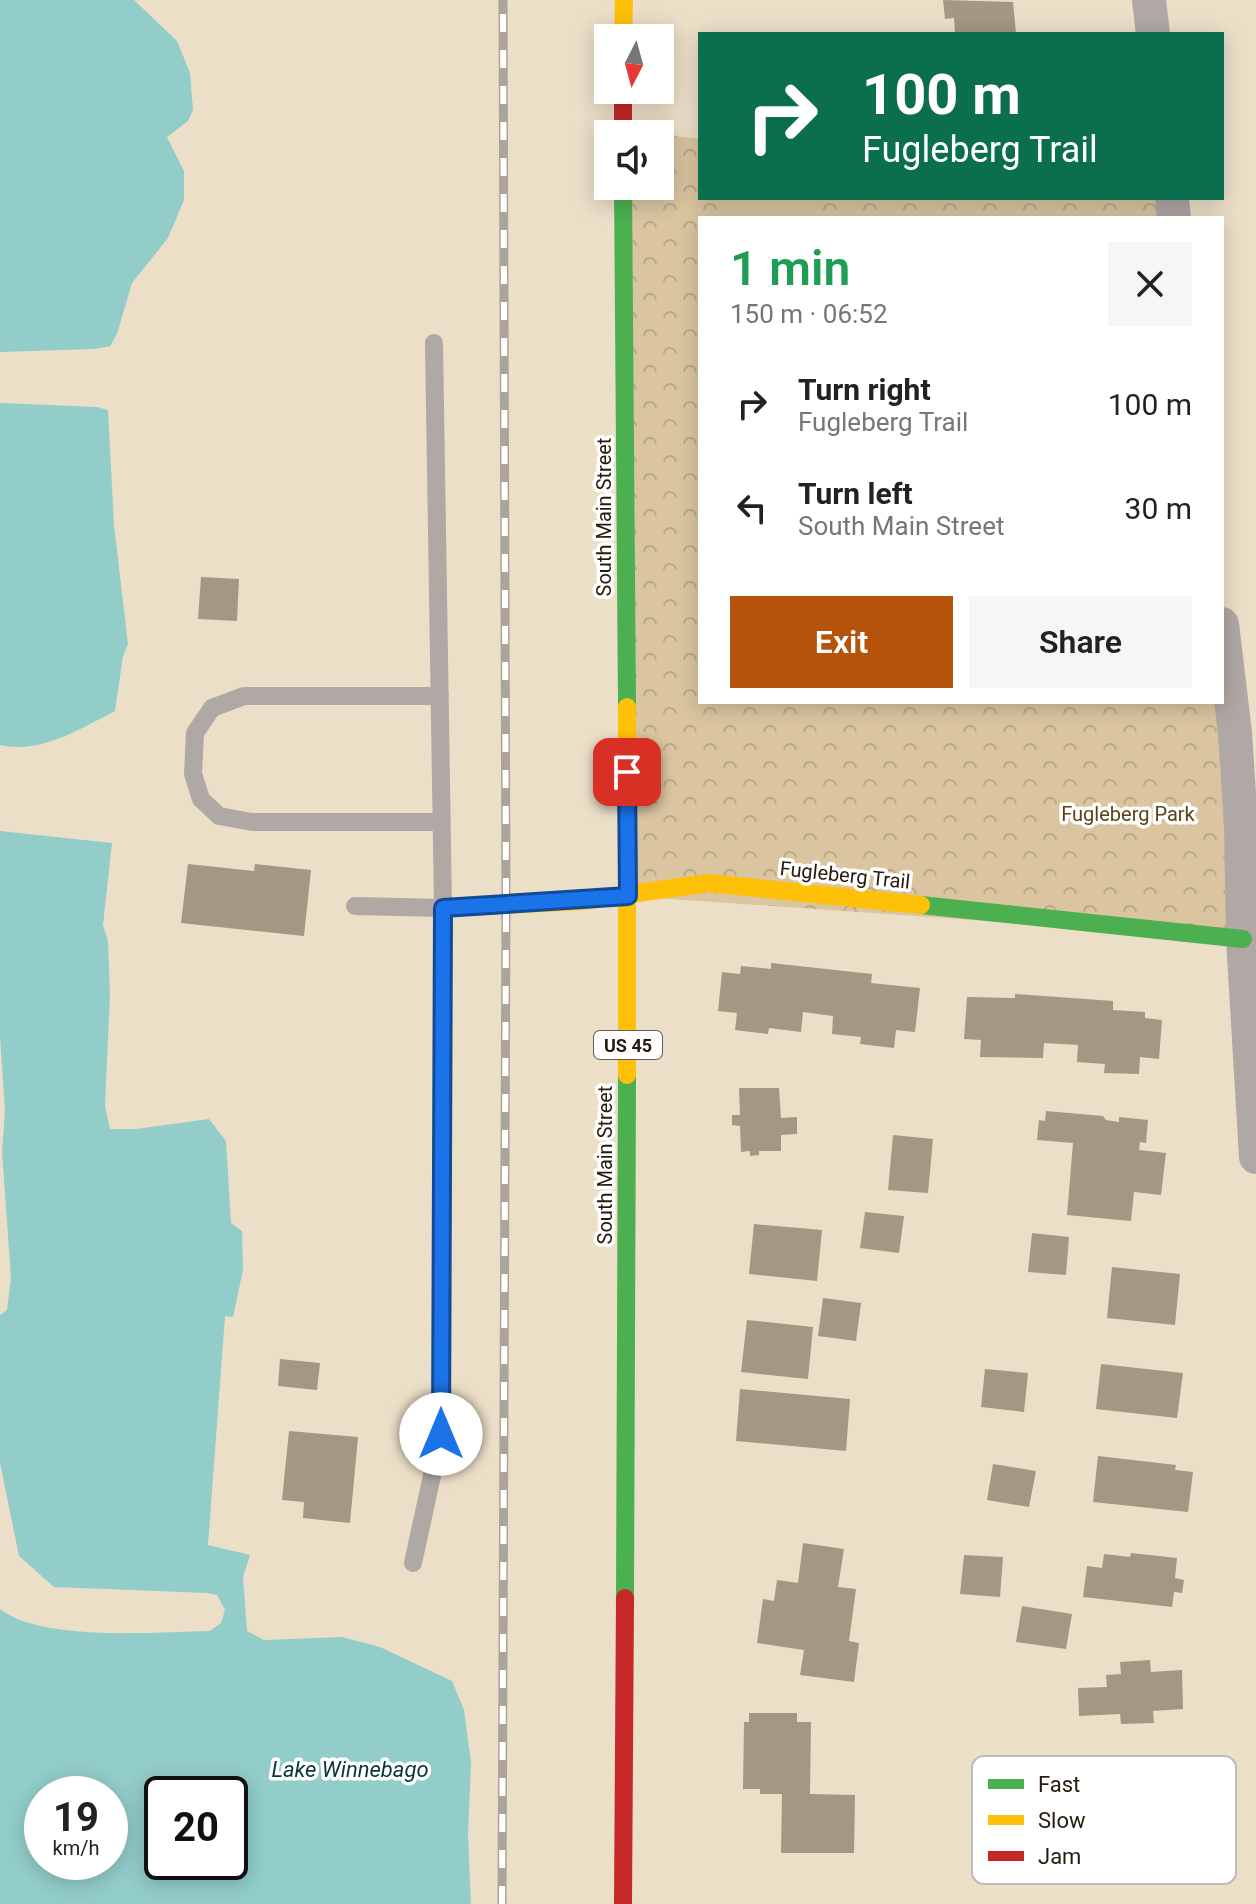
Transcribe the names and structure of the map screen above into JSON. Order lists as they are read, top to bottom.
{
  "streets": {
    "main road": ["South Main Street", "Fugleberg Trail", "US 45"]
  },
  "crossings": [
    ["South Main Street", "Fugleberg Trail"]
  ],
  "water": ["Lake Winnebago"],
  "parks": ["Fugleberg Park"],
  "legend": ["Fast", "Slow", "Jam"],
  "north": "bottom",
  "page": {
    "turn": ["100 m", "Fugleberg Trail"],
    "heading": ["1 min", "150 m · 06:52"],
    "list": [
      {
        "name": "Turn right",
        "note": "Fugleberg Trail",
        "value": "100 m"
      },
      {
        "name": "Turn left",
        "note": "South Main Street",
        "value": "30 m"
      }
    ],
    "buttons": ["Exit", "Share"],
    "speed": "19 km/h",
    "limit": "20"
  }
}
